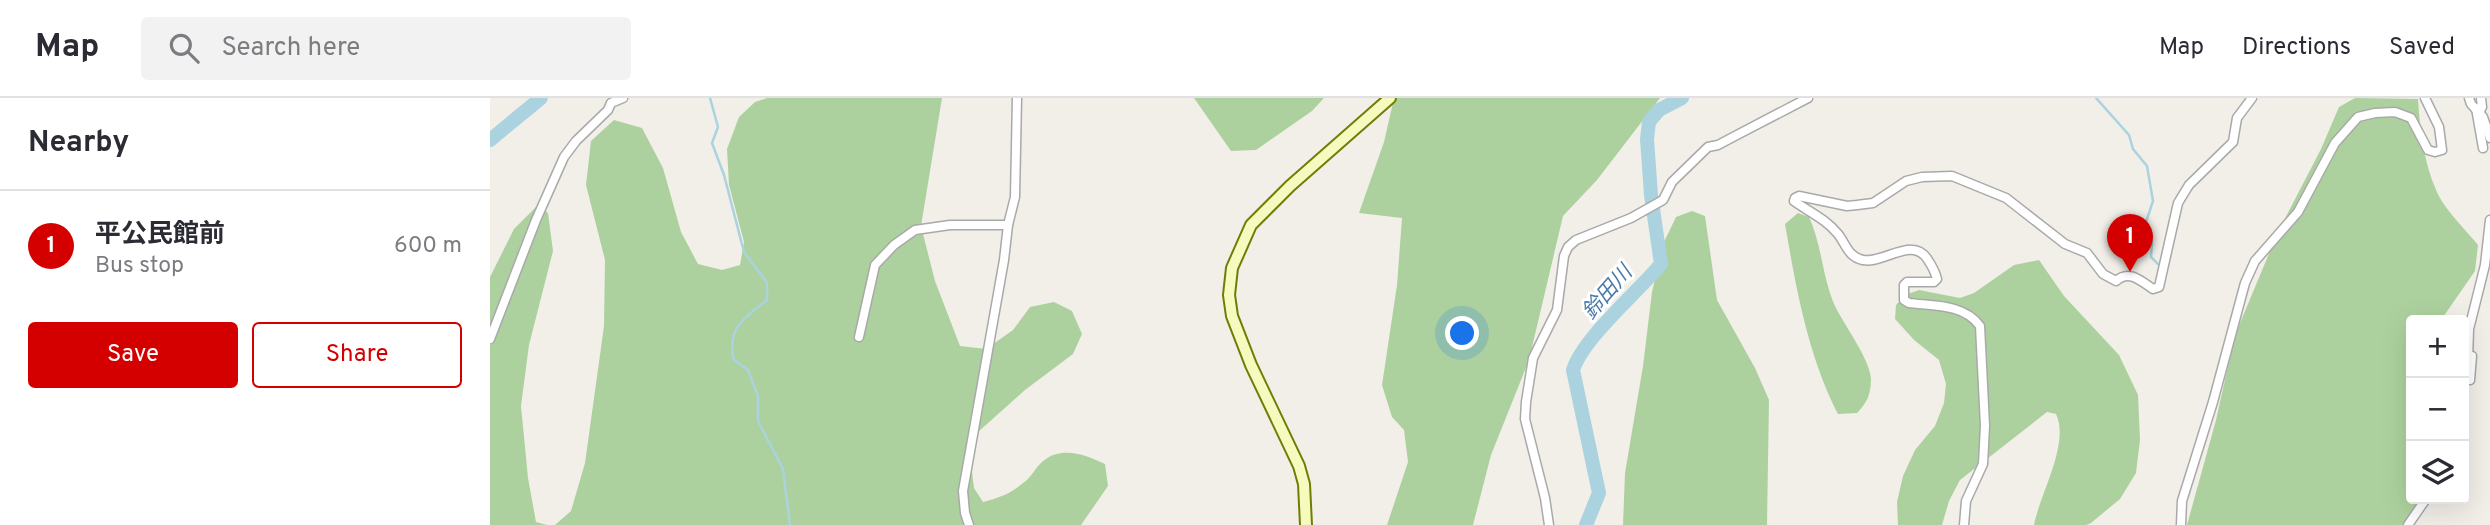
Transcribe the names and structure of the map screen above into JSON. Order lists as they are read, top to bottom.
{
  "water": ["鈴田川"],
  "page": {
    "header": "Map",
    "search": "Search here",
    "nav": ["Map", "Directions", "Saved"],
    "heading": "Nearby",
    "list": [
      {
        "mark": "1",
        "name": "平公民館前",
        "note": "Bus stop",
        "value": "600 m"
      }
    ],
    "pins": "1",
    "buttons": ["Save", "Share"],
    "map_buttons": ["+", "−"]
  }
}
